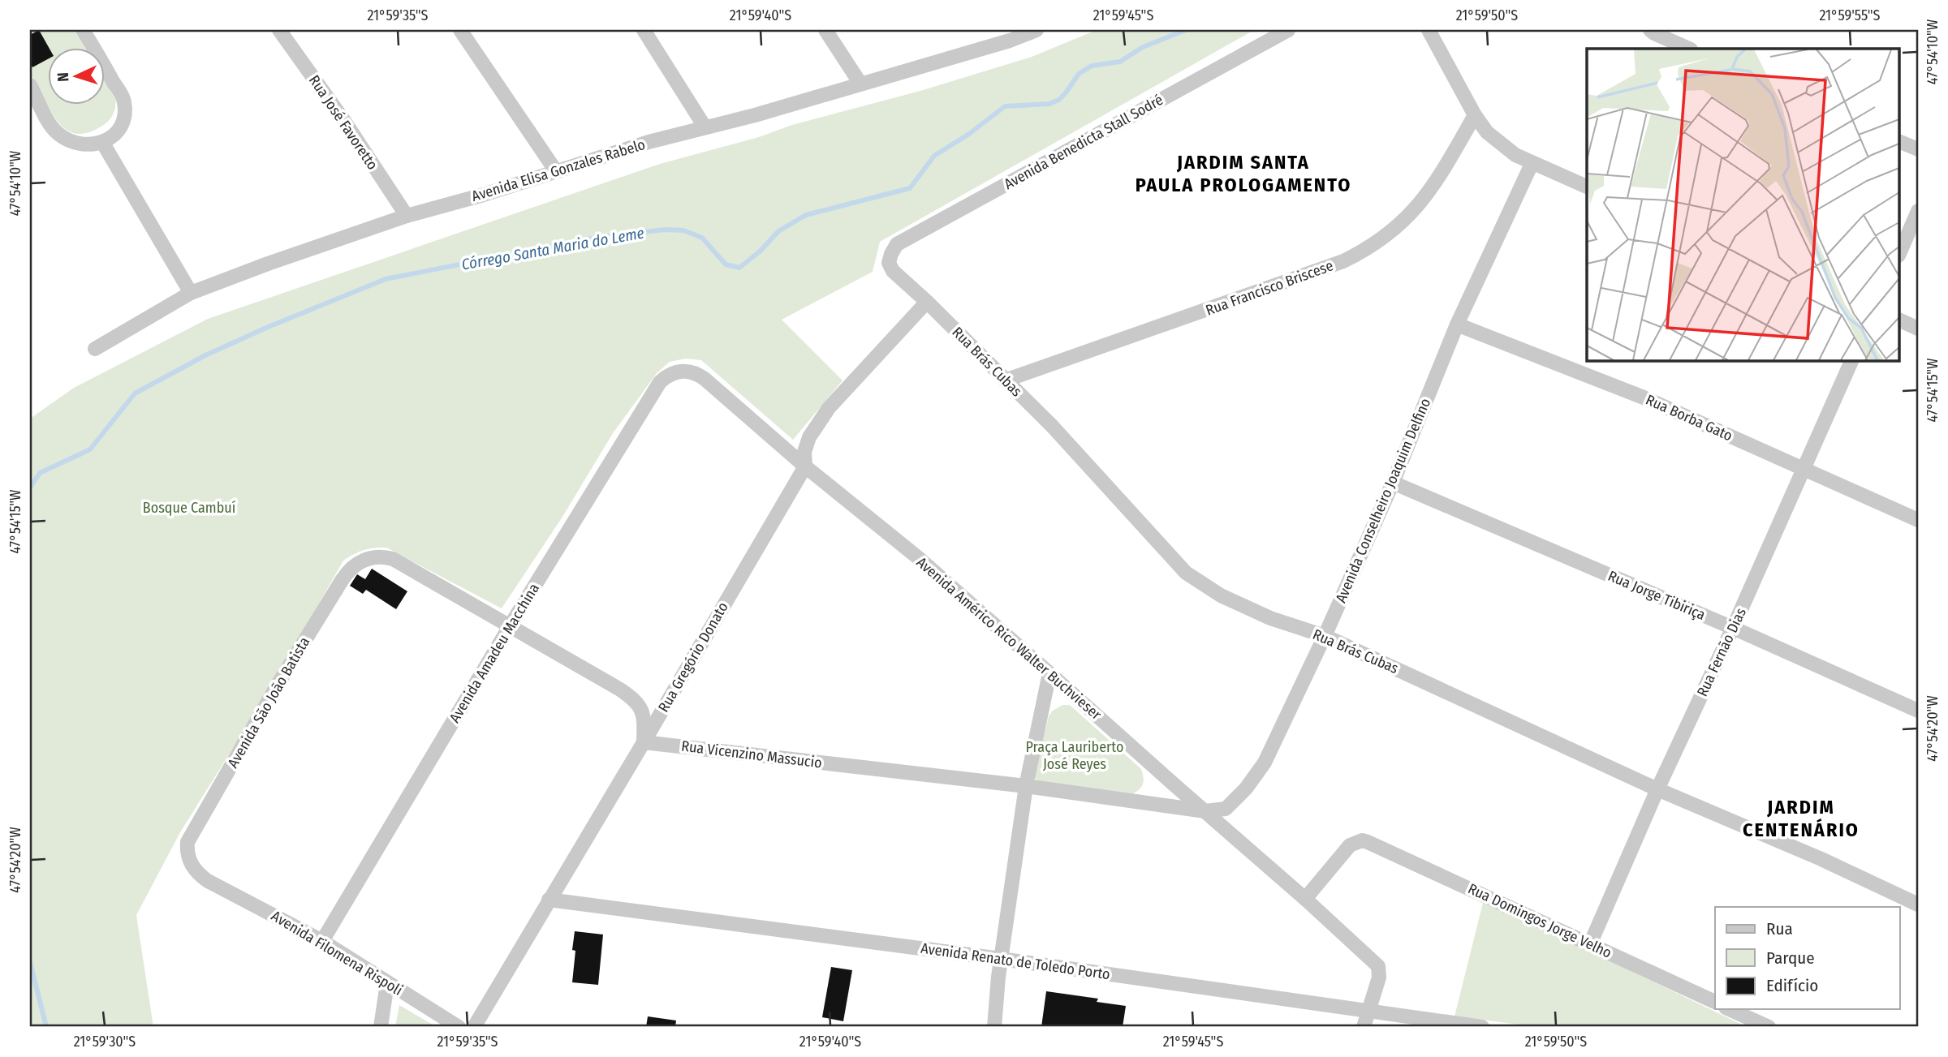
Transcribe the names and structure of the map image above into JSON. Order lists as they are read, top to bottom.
{
  "streets": {
    "street": [
      "Rua José Favoretto",
      "Avenida Benedicta Stall Sodré",
      "Avenida Elisa Gonzales Rabelo",
      "Rua Francisco Briscese",
      "Rua Brás Cubas",
      "Rua Borba Gato",
      "Avenida Conselheiro Joaquim Delfino",
      "Rua Jorge Tibiriça",
      "Avenida Américo Rico Walter Buchvieser",
      "Rua Fernão Dias",
      "Avenida Amadeu Macchina",
      "Rua Gregório Donato",
      "Avenida São João Batista",
      "Rua Vicenzino Massucio",
      "Rua Domingos Jorge Velho",
      "Avenida Filomena Rispoli",
      "Avenida Renato de Toledo Porto"
    ]
  },
  "crossings": [
    ["Rua José Favoretto", "Avenida Elisa Gonzales Rabelo"],
    ["Avenida Benedicta Stall Sodré", "Rua Brás Cubas"],
    ["Rua Francisco Briscese", "Rua Brás Cubas"],
    ["Rua Brás Cubas", "Avenida Conselheiro Joaquim Delfino"],
    ["Rua Brás Cubas", "Rua Fernão Dias"],
    ["Rua Brás Cubas", "Rua Gregório Donato"],
    ["Rua Borba Gato", "Avenida Conselheiro Joaquim Delfino"],
    ["Rua Borba Gato", "Rua Fernão Dias"],
    ["Avenida Conselheiro Joaquim Delfino", "Rua Jorge Tibiriça"],
    ["Avenida Conselheiro Joaquim Delfino", "Avenida Américo Rico Walter Buchvieser"],
    ["Avenida Conselheiro Joaquim Delfino", "Rua Vicenzino Massucio"],
    ["Rua Jorge Tibiriça", "Rua Fernão Dias"],
    ["Avenida Américo Rico Walter Buchvieser", "Avenida Amadeu Macchina"],
    ["Avenida Américo Rico Walter Buchvieser", "Rua Gregório Donato"],
    ["Avenida Américo Rico Walter Buchvieser", "Rua Vicenzino Massucio"],
    ["Avenida Américo Rico Walter Buchvieser", "Rua Domingos Jorge Velho"],
    ["Avenida Américo Rico Walter Buchvieser", "Avenida Renato de Toledo Porto"],
    ["Rua Fernão Dias", "Rua Domingos Jorge Velho"],
    ["Avenida Amadeu Macchina", "Avenida São João Batista"],
    ["Avenida Amadeu Macchina", "Avenida Filomena Rispoli"],
    ["Rua Gregório Donato", "Rua Vicenzino Massucio"],
    ["Rua Gregório Donato", "Avenida Renato de Toledo Porto"],
    ["Avenida São João Batista", "Avenida Filomena Rispoli"]
  ],
  "districts": ["JARDIM SANTA PAULA PROLOGAMENTO", "JARDIM CENTENÁRIO"],
  "water": ["Córrego Santa Maria do Leme"],
  "parks": ["Bosque Cambuí", "Praça Lauriberto José Reyes"],
  "legend": ["Rua", "Parque", "Edifício"],
  "north": "left",
  "coordinates": [
    "21°59'35\"S",
    "21°59'40\"S",
    "21°59'45\"S",
    "21°59'50\"S",
    "21°59'55\"S",
    "47°54'10\"W",
    "47°54'15\"W",
    "47°54'20\"W",
    "21°59'30\"S"
  ]
}
